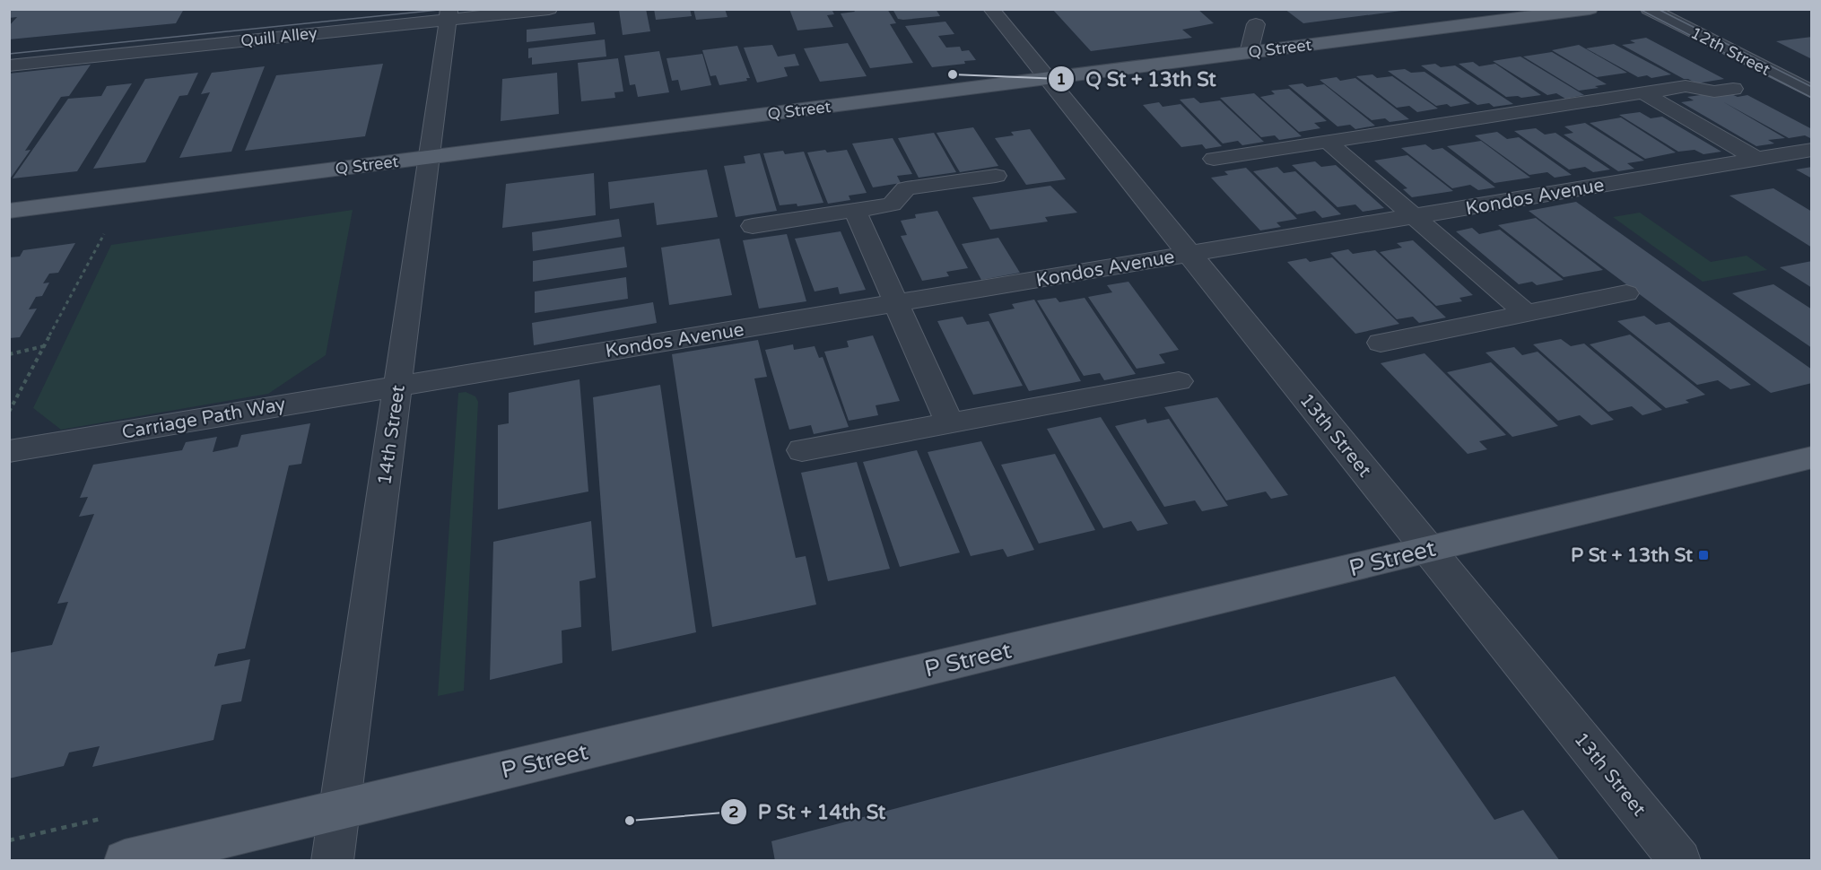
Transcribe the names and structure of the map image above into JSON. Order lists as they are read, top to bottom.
{
  "streets": {
    "main road": ["Q Street", "P Street"],
    "street": [
      "Quill Alley",
      "12th Street",
      "Kondos Avenue",
      "Carriage Path Way",
      "14th Street",
      "13th Street"
    ]
  },
  "crossings": [
    ["Quill Alley", "14th Street"],
    ["Q Street", "14th Street"],
    ["Q Street", "13th Street"],
    ["Kondos Avenue", "Carriage Path Way"],
    ["Kondos Avenue", "14th Street"],
    ["Kondos Avenue", "13th Street"],
    ["Carriage Path Way", "14th Street"],
    ["14th Street", "P Street"],
    ["13th Street", "P Street"]
  ],
  "places": {
    "other": ["Q St + 13th St", "P St + 14th St"],
    "transit": ["P St + 13th St"]
  }
}
